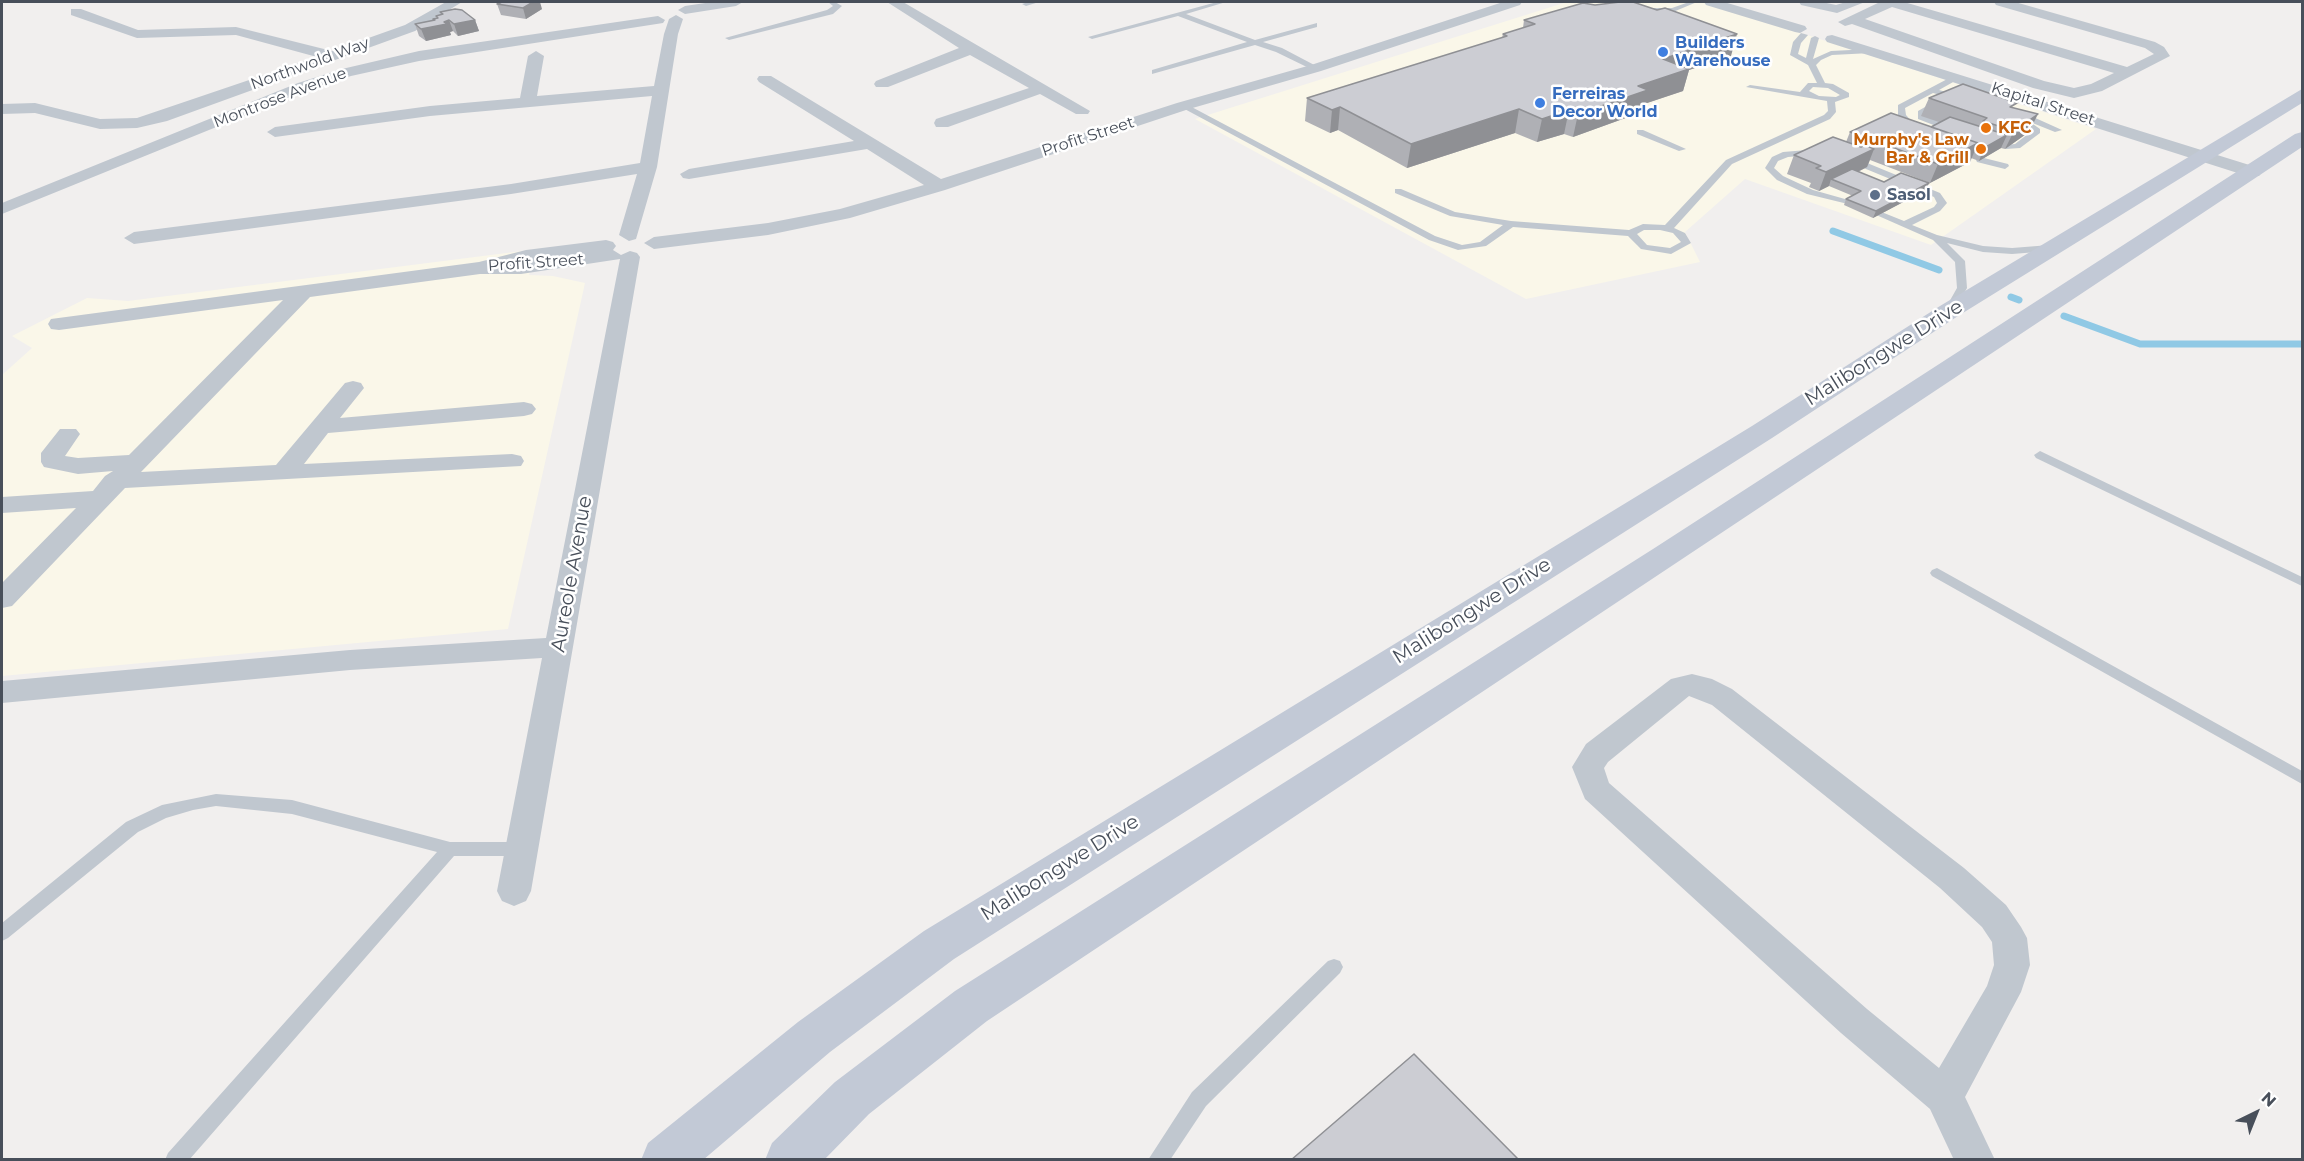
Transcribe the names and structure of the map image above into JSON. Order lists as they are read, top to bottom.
{
  "streets": {
    "main road": ["Malibongwe Drive"],
    "street": [
      "Northwold Way",
      "Montrose Avenue",
      "Kapital Street",
      "Profit Street",
      "Aureole Avenue"
    ]
  },
  "crossings": [
    ["Montrose Avenue", "Aureole Avenue"],
    ["Kapital Street", "Malibongwe Drive"],
    ["Profit Street", "Aureole Avenue"]
  ],
  "places": [
    "Builders Warehouse",
    "Ferreiras Decor World",
    "KFC",
    "Murphy's Law Bar & Grill",
    "Sasol"
  ],
  "north": "top right"
}
